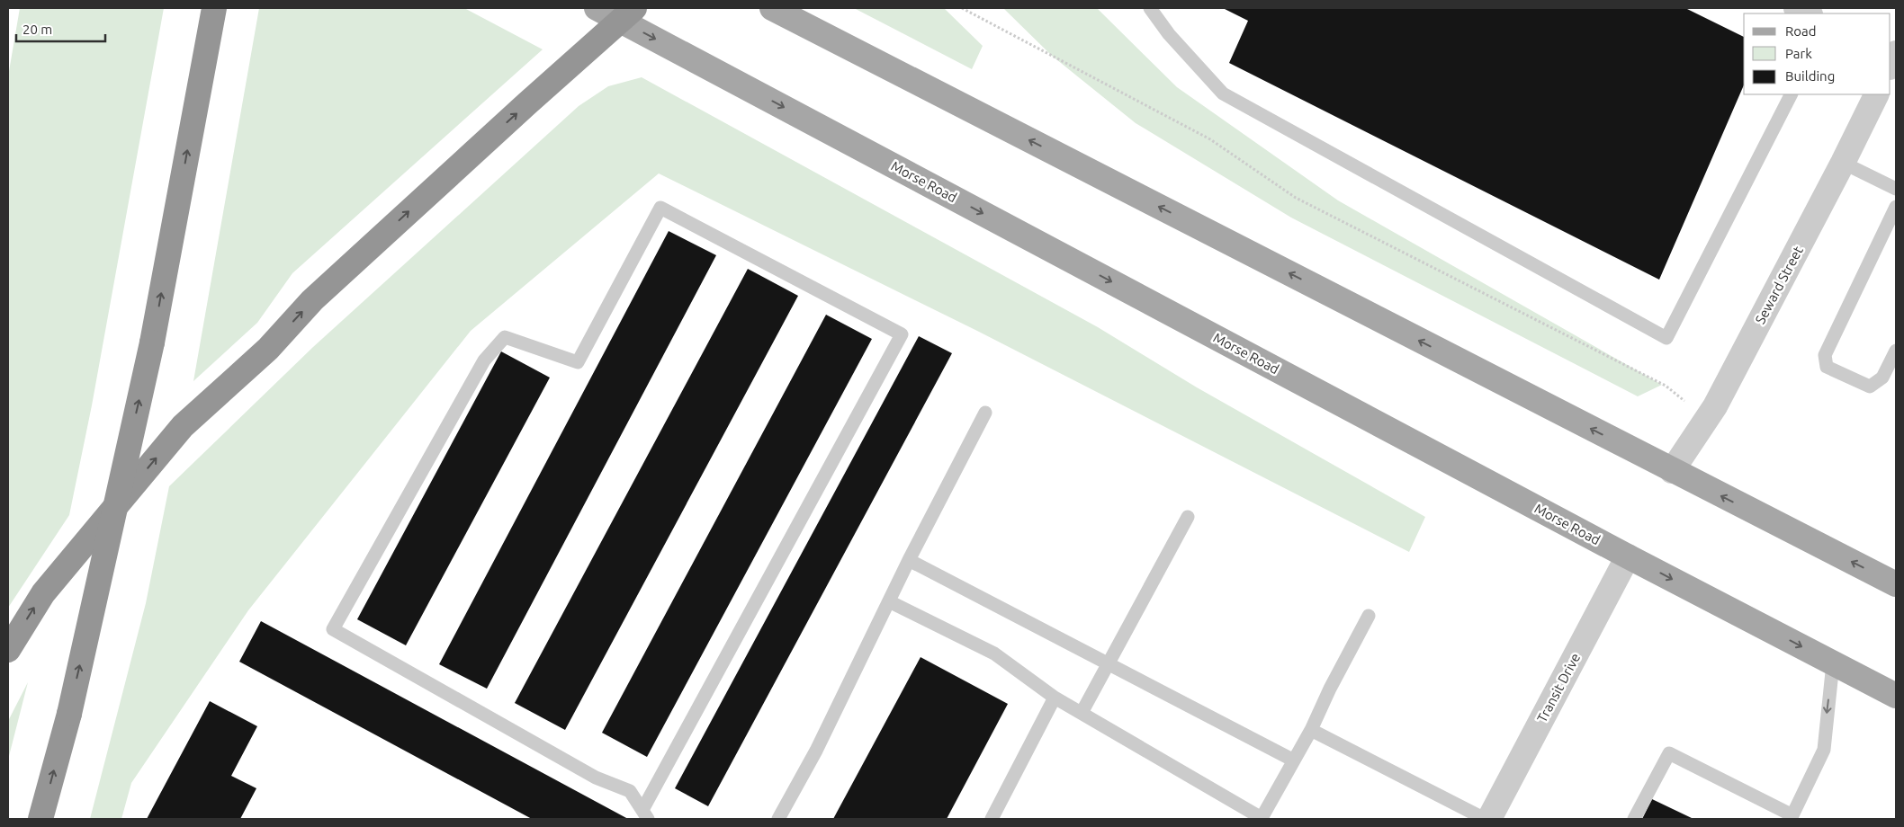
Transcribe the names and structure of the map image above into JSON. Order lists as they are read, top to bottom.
{
  "streets": {
    "main road": ["Morse Road"],
    "street": ["Seward Street", "Transit Drive"]
  },
  "crossings": [
    ["Morse Road", "Transit Drive"]
  ],
  "legend": ["Road", "Park", "Building"],
  "scale_bar": "20 m"
}
